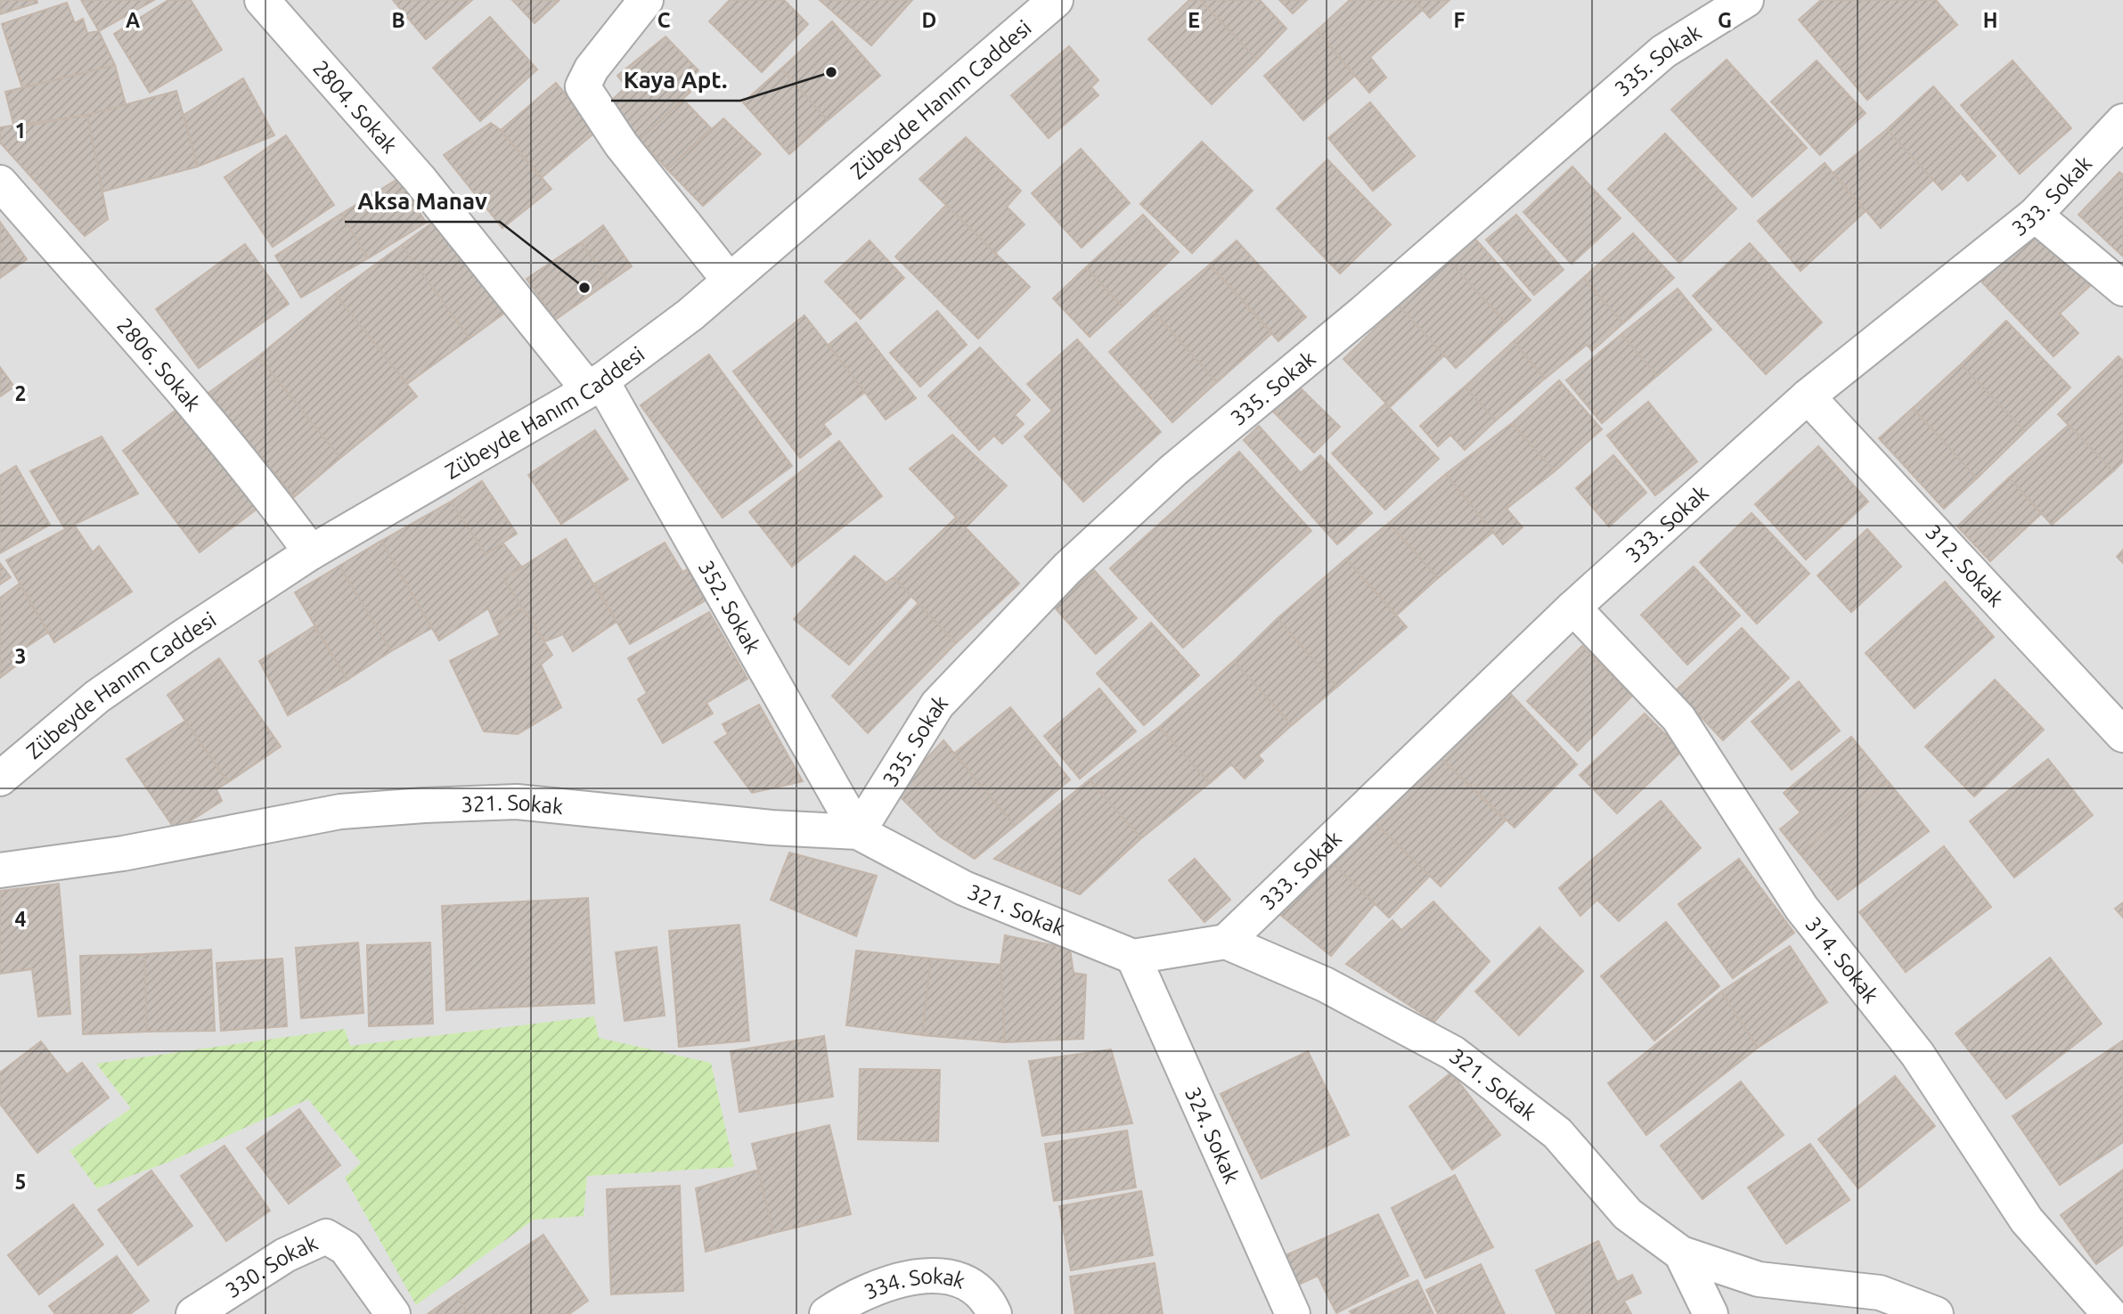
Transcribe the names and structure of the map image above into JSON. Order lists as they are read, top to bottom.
{
  "streets": {
    "street": [
      "335. Sokak",
      "Zübeyde Hanım Caddesi",
      "2804. Sokak",
      "333. Sokak",
      "2806. Sokak",
      "312. Sokak",
      "352. Sokak",
      "321. Sokak",
      "314. Sokak",
      "324. Sokak",
      "330. Sokak",
      "334. Sokak"
    ]
  },
  "crossings": [
    ["335. Sokak", "352. Sokak"],
    ["335. Sokak", "321. Sokak"],
    ["Zübeyde Hanım Caddesi", "2804. Sokak"],
    ["Zübeyde Hanım Caddesi", "2806. Sokak"],
    ["Zübeyde Hanım Caddesi", "352. Sokak"],
    ["2804. Sokak", "352. Sokak"],
    ["333. Sokak", "312. Sokak"],
    ["333. Sokak", "321. Sokak"],
    ["333. Sokak", "314. Sokak"],
    ["352. Sokak", "321. Sokak"],
    ["321. Sokak", "324. Sokak"]
  ],
  "places": ["Kaya Apt.", "Aksa Manav"],
  "grid": {
    "columns": [
      "A",
      "B",
      "C",
      "D",
      "E",
      "F",
      "G",
      "H"
    ],
    "rows": [
      "1",
      "2",
      "3",
      "4",
      "5"
    ]
  }
}
